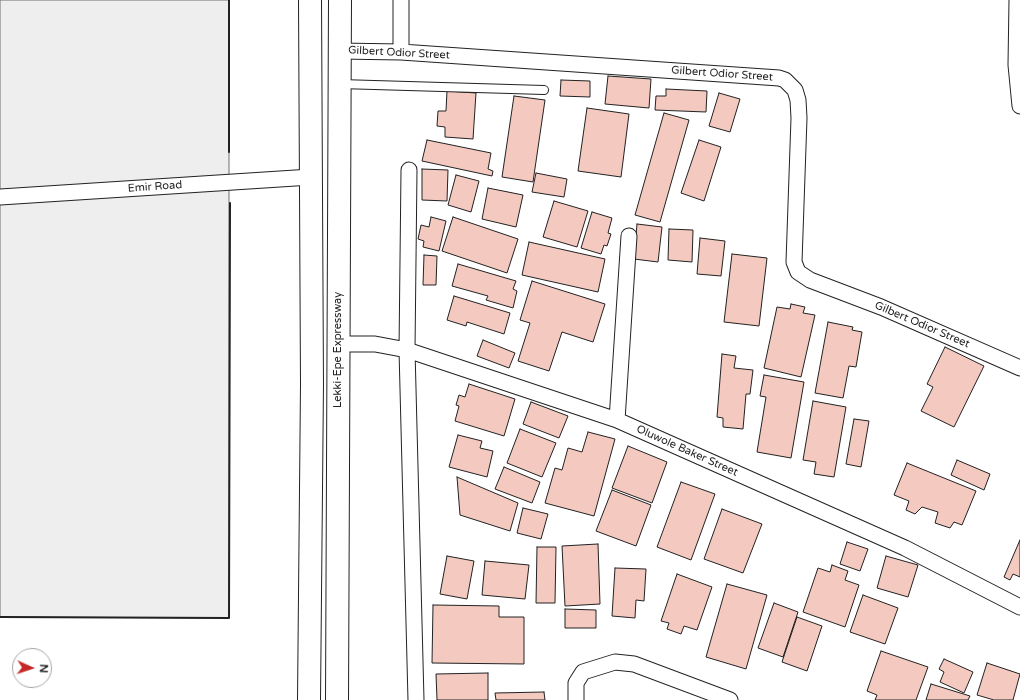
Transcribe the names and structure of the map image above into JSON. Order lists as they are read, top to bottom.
{
  "streets": {
    "highway": ["Lekki-Epe Expressway"],
    "street": ["Gilbert Odior Street", "Emir Road", "Oluwole Baker Street"]
  },
  "crossings": [
    ["Gilbert Odior Street", "Lekki-Epe Expressway"],
    ["Lekki-Epe Expressway", "Oluwole Baker Street"]
  ],
  "north": "right"
}
